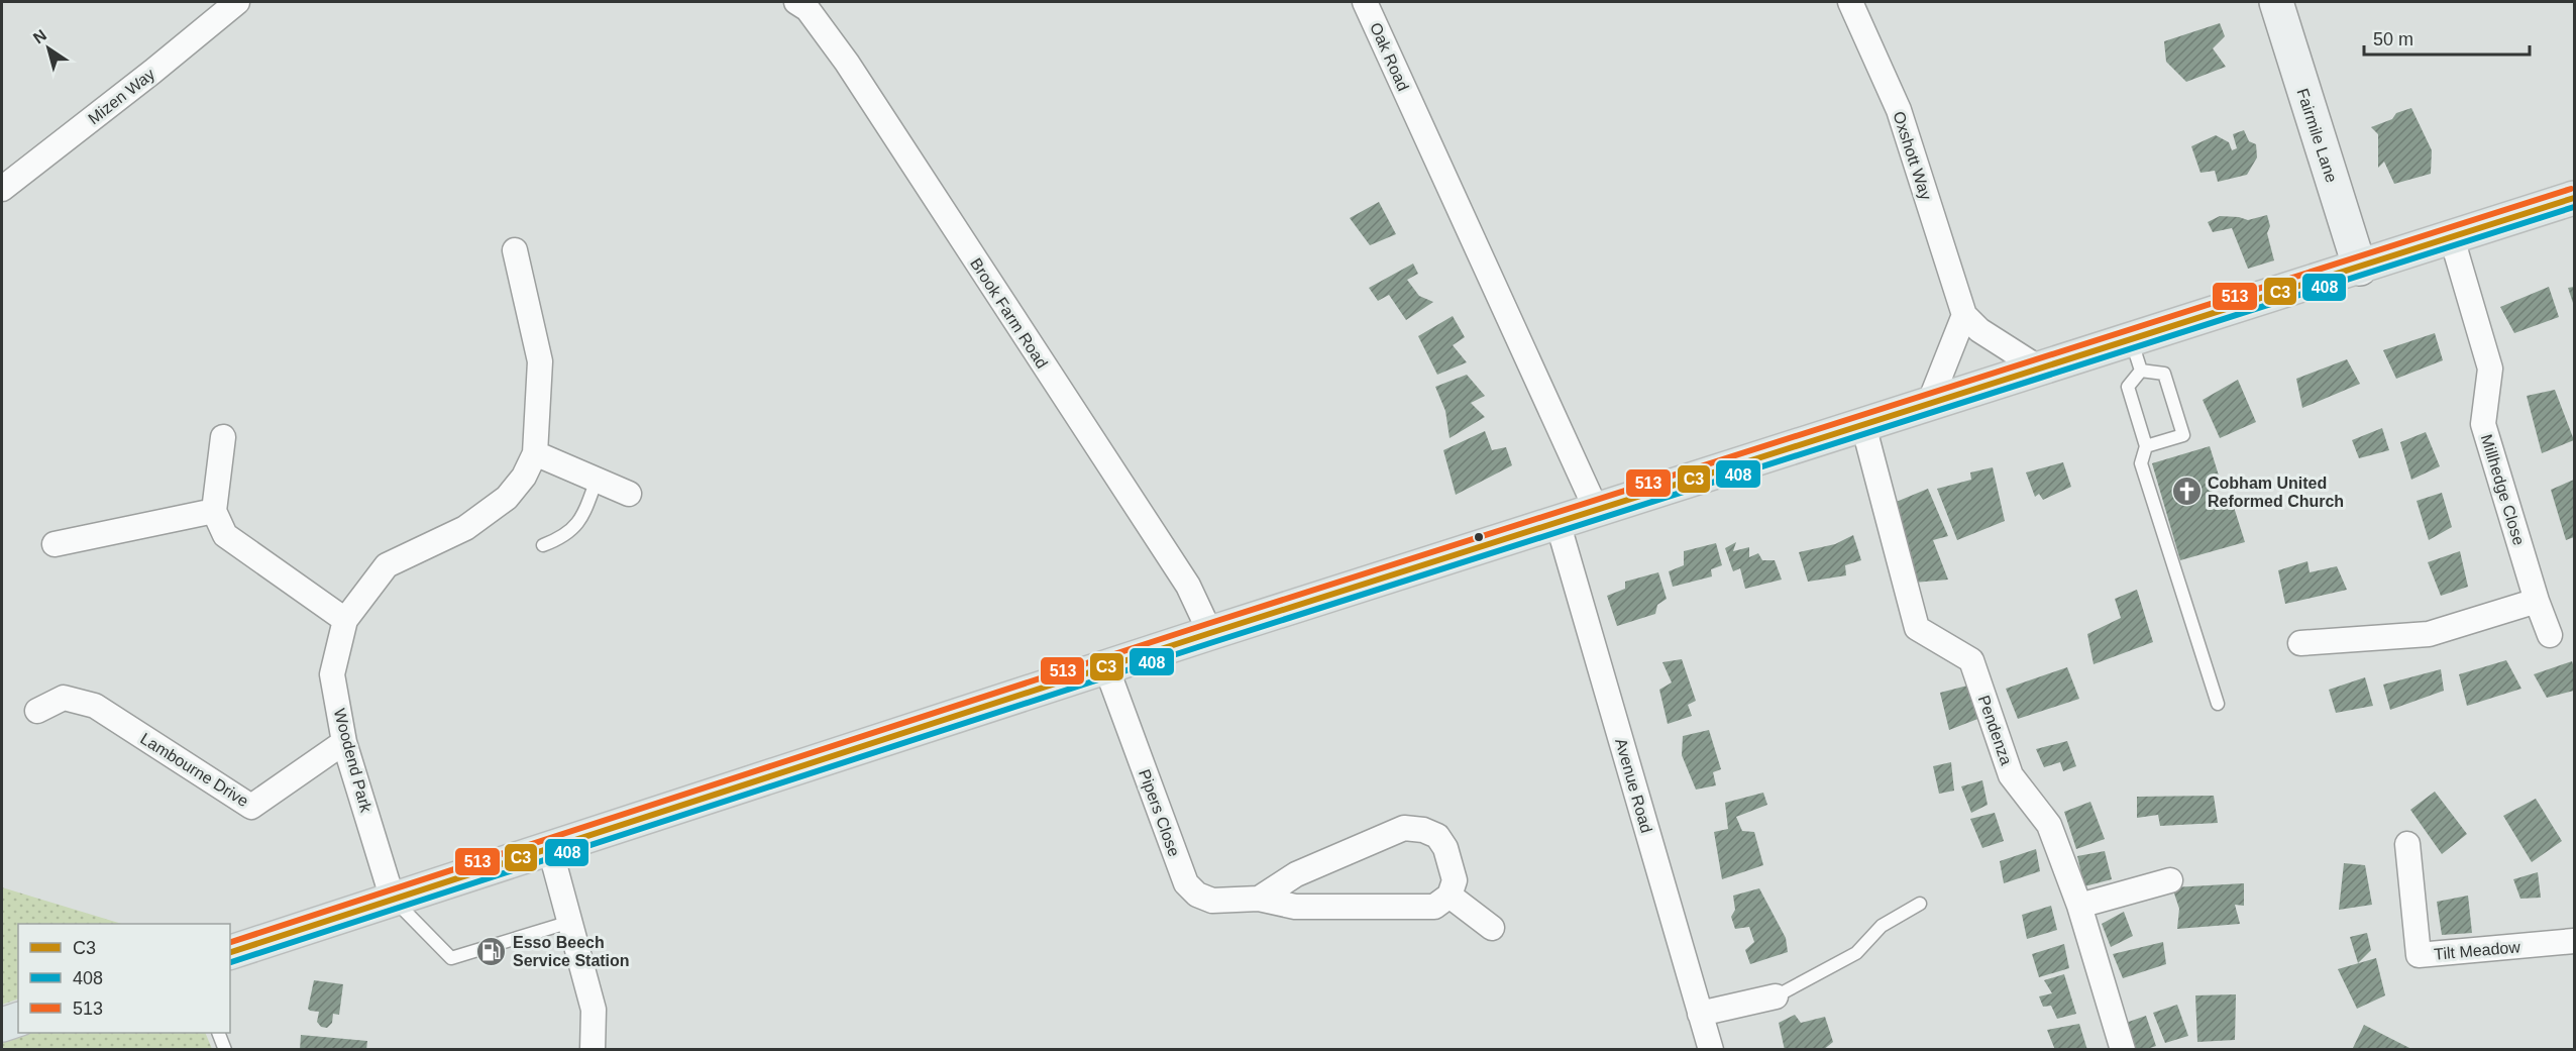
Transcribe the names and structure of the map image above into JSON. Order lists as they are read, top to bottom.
{
  "streets": {
    "street": [
      "Oak Road",
      "Mizen Way",
      "Fairmile Lane",
      "Oxshott Way",
      "Brook Farm Road",
      "Millhedge Close",
      "Pendenza",
      "Woodend Park",
      "Lambourne Drive",
      "Avenue Road",
      "Pipers Close",
      "Tilt Meadow"
    ]
  },
  "crossings": [
    ["Woodend Park", "Lambourne Drive"]
  ],
  "places": {
    "church": ["Cobham United Reformed Church"],
    "fuel station": ["Esso Beech Service Station"]
  },
  "lines": ["transit line 513", "transit line C3", "transit line 408"],
  "legend": ["C3", "408", "513"],
  "scale_bar": "50 m",
  "north": "top left"
}
